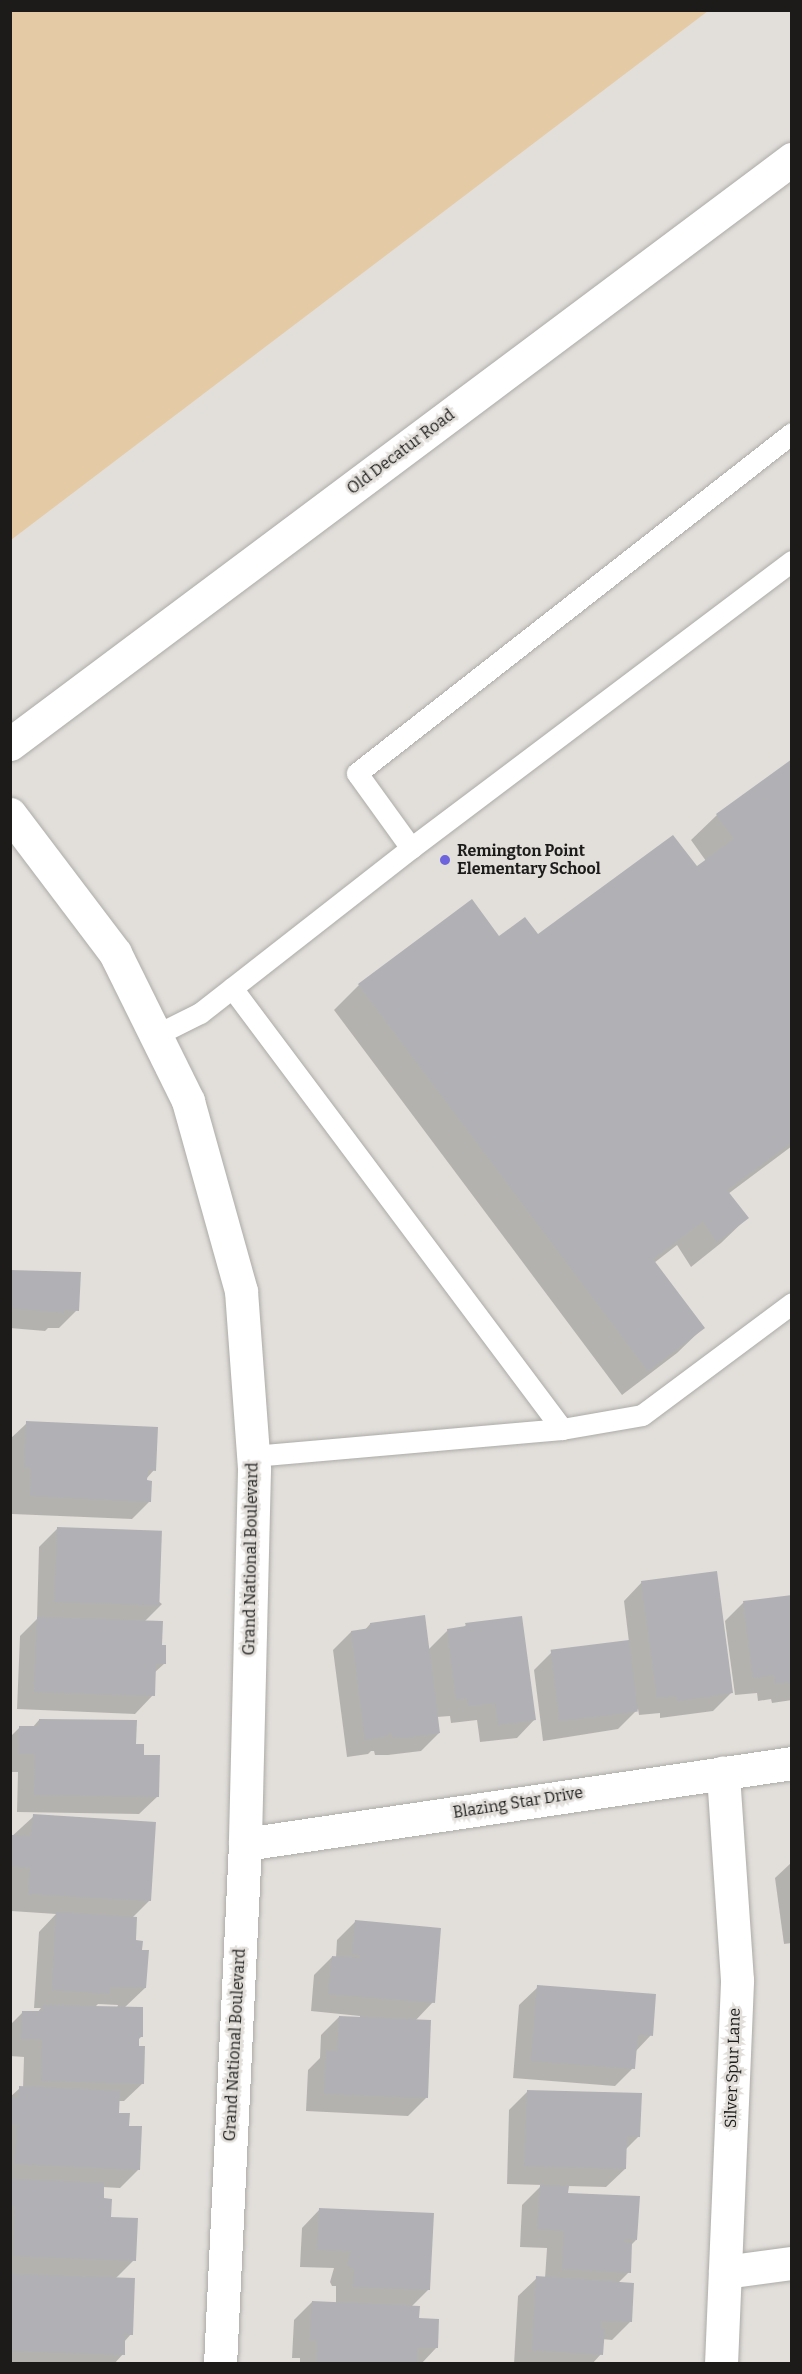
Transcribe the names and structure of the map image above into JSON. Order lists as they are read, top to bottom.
{
  "streets": {
    "street": [
      "Old Decatur Road",
      "Grand National Boulevard",
      "Blazing Star Drive",
      "Silver Spur Lane"
    ]
  },
  "crossings": [
    ["Grand National Boulevard", "Blazing Star Drive"],
    ["Blazing Star Drive", "Silver Spur Lane"]
  ],
  "places": ["Remington Point Elementary School"]
}
